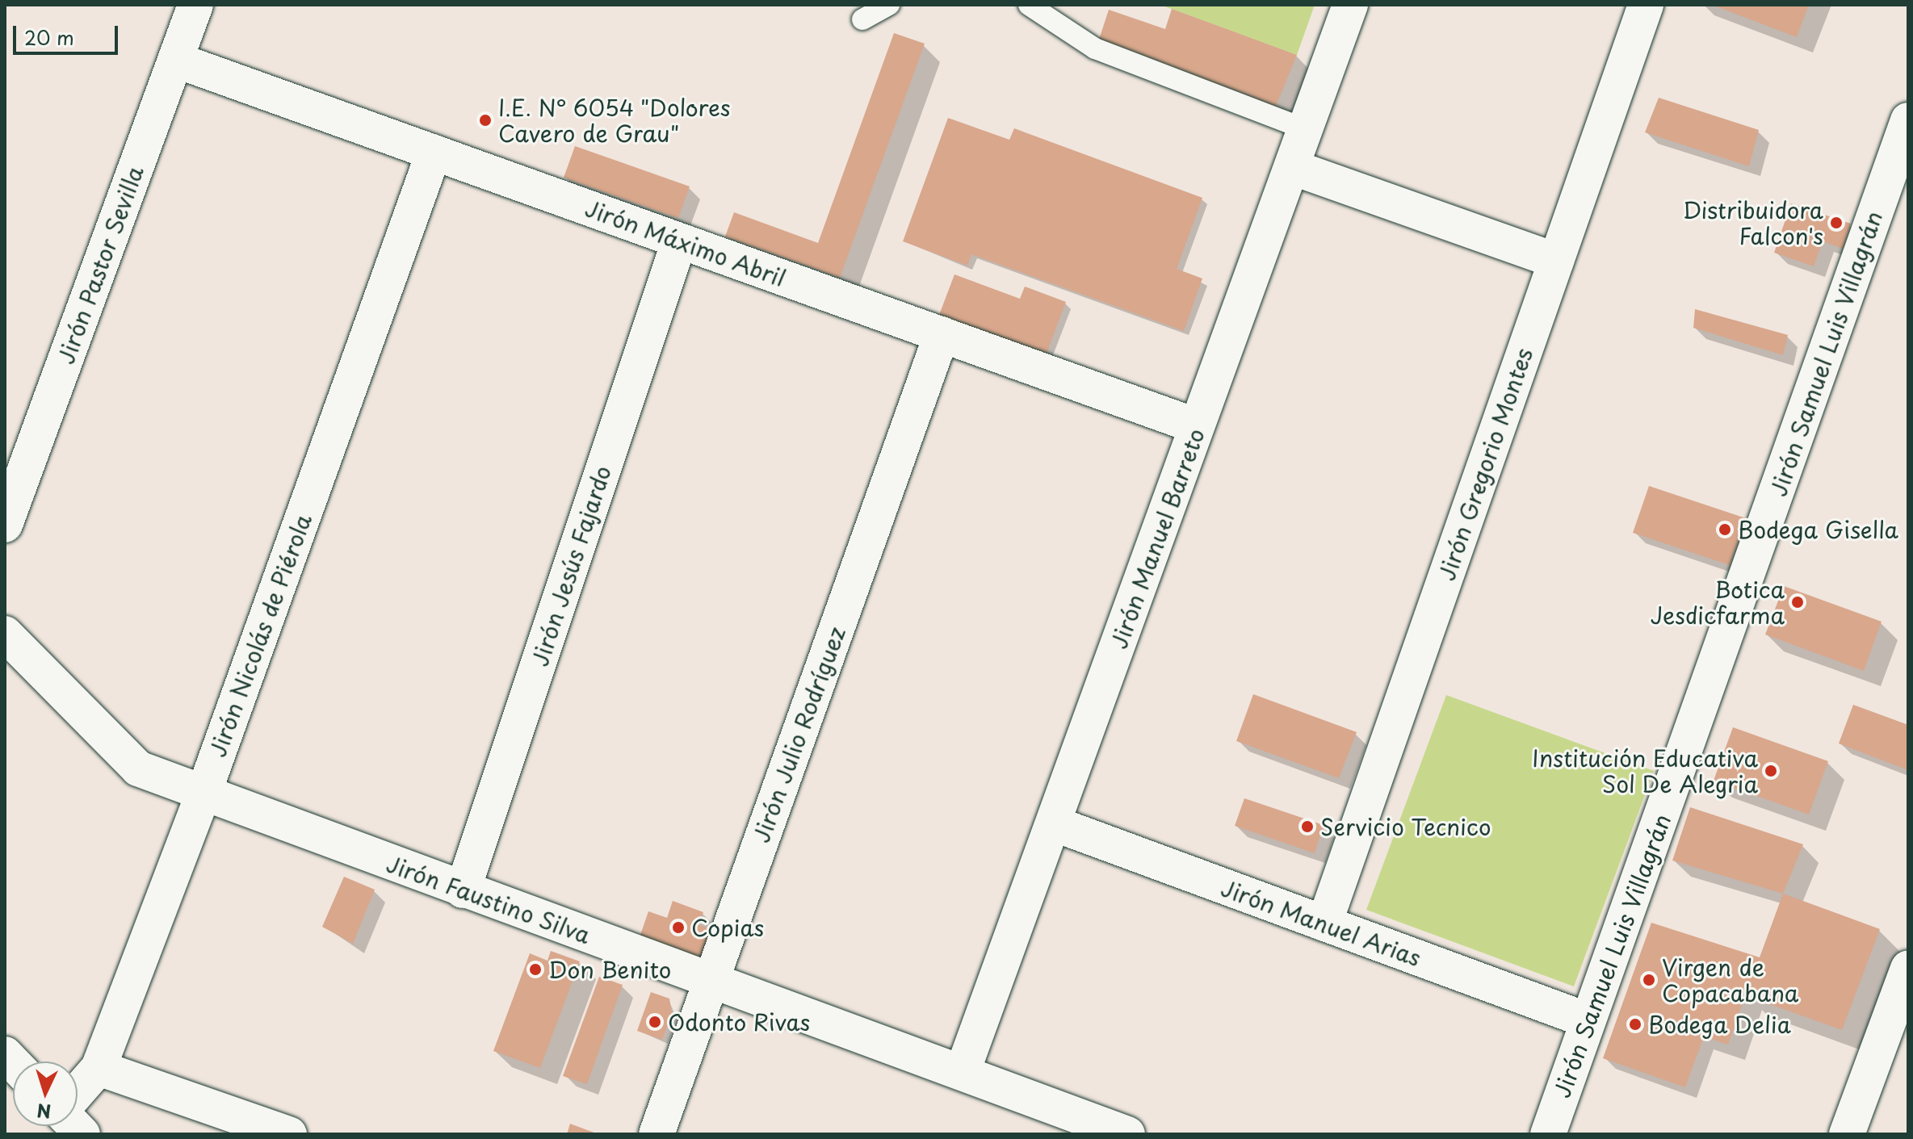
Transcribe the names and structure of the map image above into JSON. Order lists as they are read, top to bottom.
{
  "streets": {
    "street": [
      "Jirón Máximo Abril",
      "Jirón Pastor Sevilla",
      "Jirón Samuel Luis Villagrán",
      "Jirón Gregorio Montes",
      "Jirón Manuel Barreto",
      "Jirón Jesús Fajardo",
      "Jirón Nicolás de Piérola",
      "Jirón Julio Rodríguez",
      "Jirón Faustino Silva",
      "Jirón Manuel Arias"
    ]
  },
  "crossings": [
    ["Jirón Máximo Abril", "Jirón Pastor Sevilla"],
    ["Jirón Máximo Abril", "Jirón Manuel Barreto"],
    ["Jirón Máximo Abril", "Jirón Jesús Fajardo"],
    ["Jirón Máximo Abril", "Jirón Nicolás de Piérola"],
    ["Jirón Máximo Abril", "Jirón Julio Rodríguez"],
    ["Jirón Samuel Luis Villagrán", "Jirón Manuel Arias"],
    ["Jirón Gregorio Montes", "Jirón Manuel Arias"],
    ["Jirón Manuel Barreto", "Jirón Faustino Silva"],
    ["Jirón Manuel Barreto", "Jirón Manuel Arias"],
    ["Jirón Jesús Fajardo", "Jirón Faustino Silva"],
    ["Jirón Nicolás de Piérola", "Jirón Faustino Silva"],
    ["Jirón Julio Rodríguez", "Jirón Faustino Silva"]
  ],
  "places": [
    "I.E. N° 6054 \"Dolores Cavero de Grau\"",
    "Distribuidora Falcon's",
    "Bodega Gisella",
    "Botica Jesdicfarma",
    "Institución Educativa Sol De Alegria",
    "Servicio Tecnico",
    "Copias",
    "Don Benito",
    "Virgen de Copacabana",
    "Odonto Rivas",
    "Bodega Delia"
  ],
  "scale_bar": "20 m",
  "north": "bottom"
}
